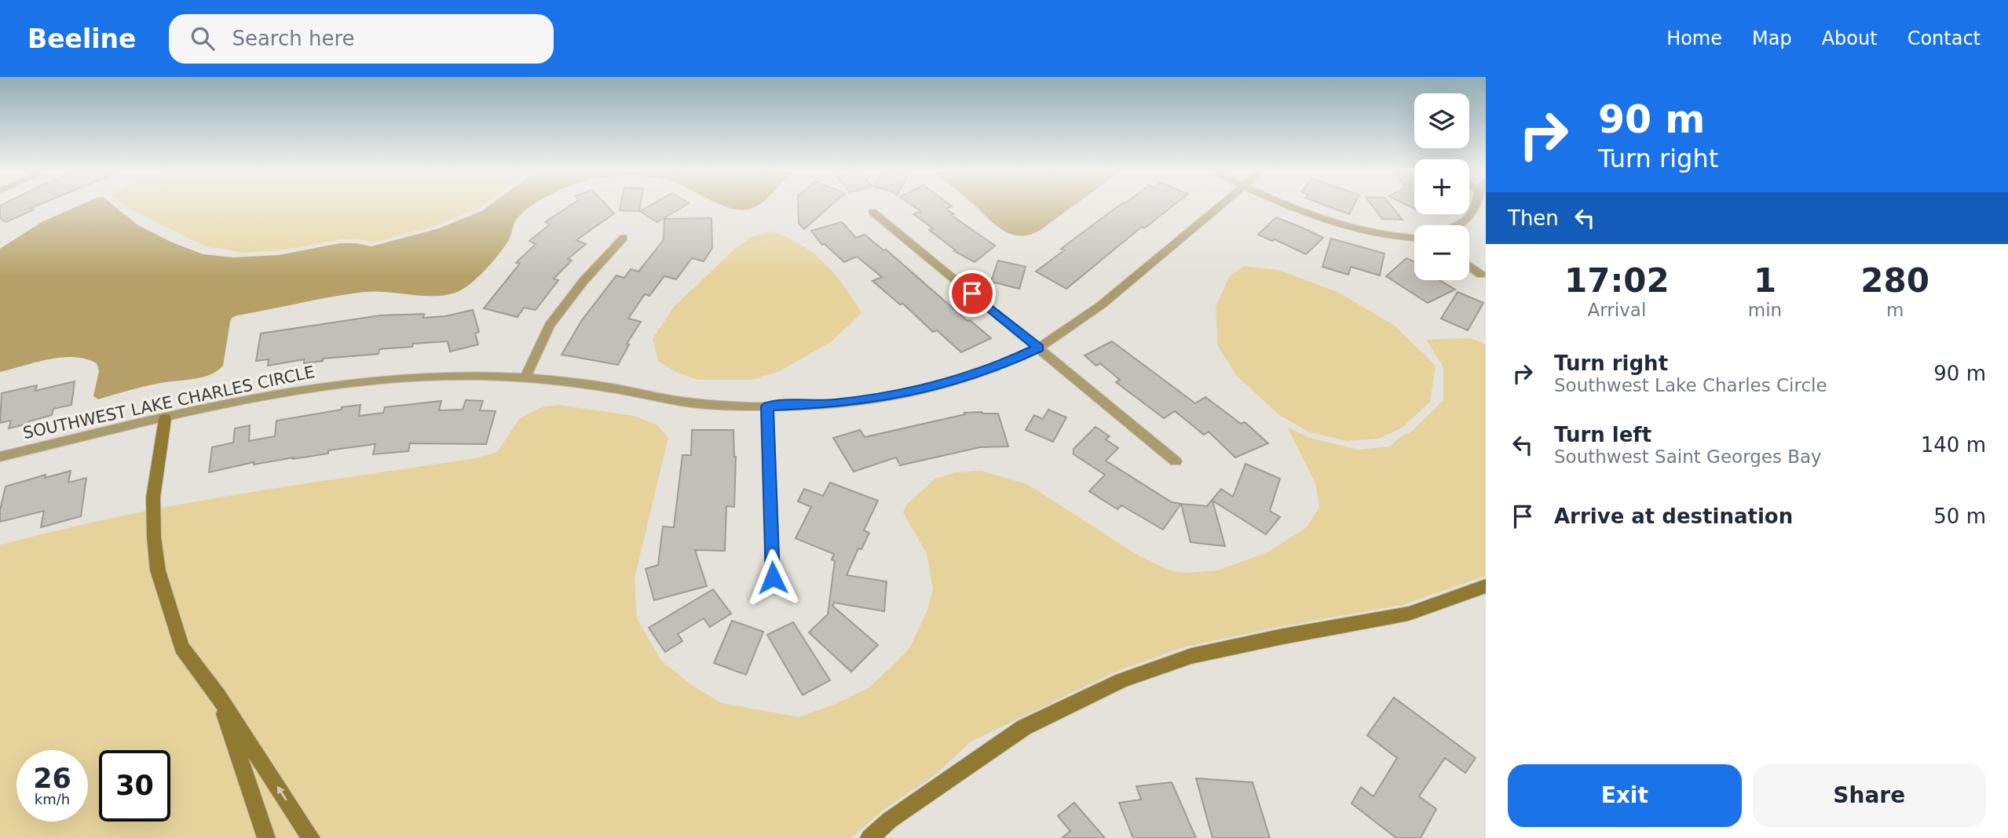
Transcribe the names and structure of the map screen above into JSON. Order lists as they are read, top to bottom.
{
  "streets": {
    "street": ["SOUTHWEST LAKE CHARLES CIRCLE"]
  },
  "page": {
    "header": "Beeline",
    "search": "Search here",
    "nav": [
      "Home",
      "Map",
      "About",
      "Contact"
    ],
    "turn": ["90 m", "Turn right"],
    "map_buttons": ["+", "−"],
    "then": "Then",
    "eta": [
      "17:02",
      "Arrival",
      "1",
      "min",
      "280",
      "m"
    ],
    "list": [
      {
        "name": "Turn right",
        "note": "Southwest Lake Charles Circle",
        "value": "90 m"
      },
      {
        "name": "Turn left",
        "note": "Southwest Saint Georges Bay",
        "value": "140 m"
      },
      {
        "name": "Arrive at destination",
        "value": "50 m"
      }
    ],
    "speed": "26 km/h",
    "limit": "30",
    "buttons": ["Exit", "Share"]
  }
}
